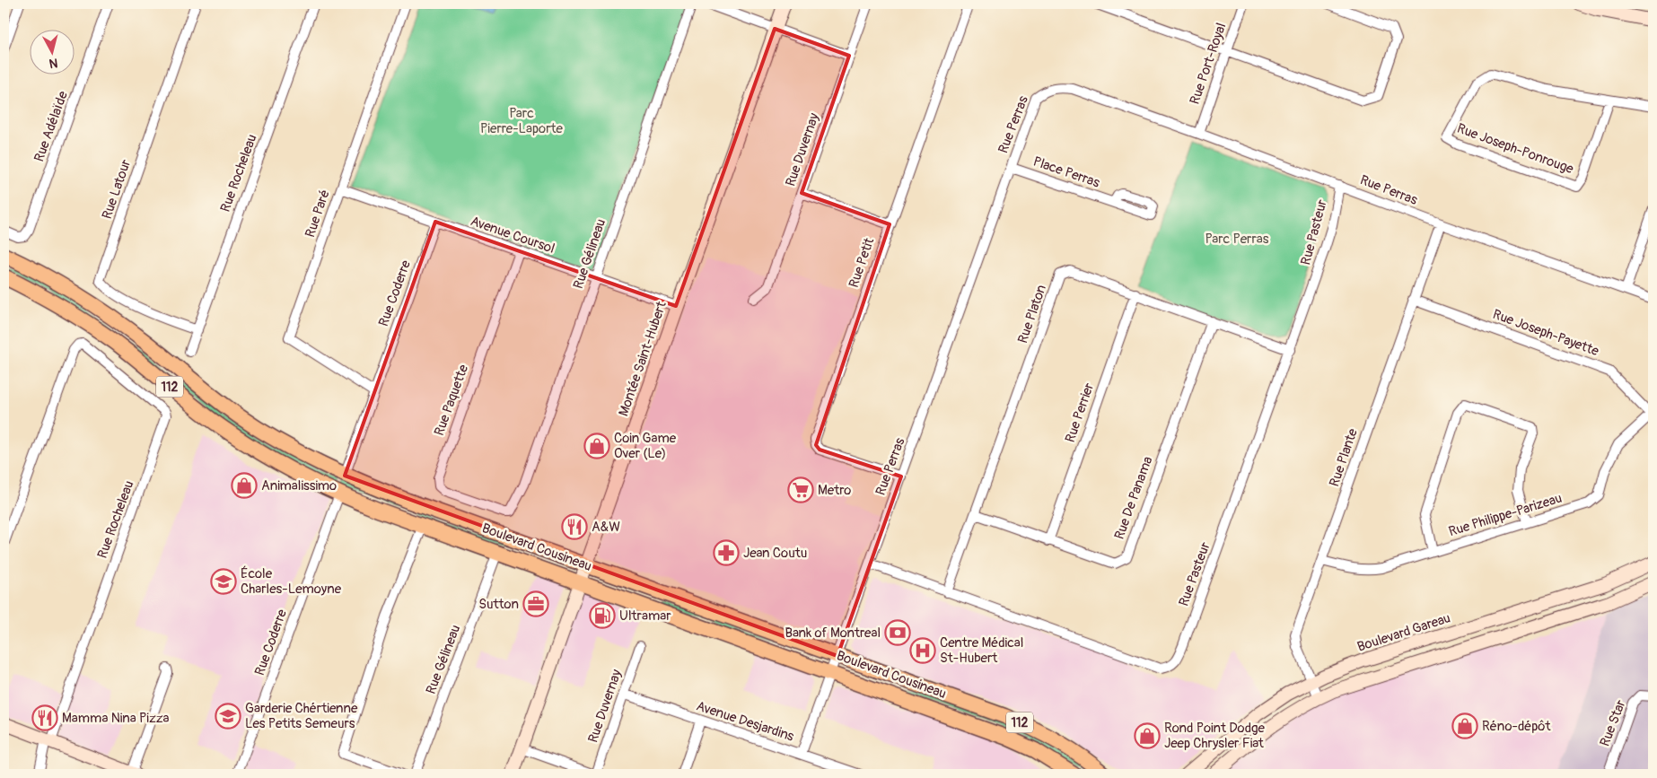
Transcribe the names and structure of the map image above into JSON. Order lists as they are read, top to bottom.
{
  "streets": {
    "main road": ["112", "Boulevard Cousineau"],
    "street": [
      "Rue Port-Royal",
      "Rue Perras",
      "Rue Adélaïde",
      "Rue Joseph-Ponrouge",
      "Rue Duvernay",
      "Place Perras",
      "Rue Rocheleau",
      "Rue Latour",
      "Rue Paré",
      "Rue Pasteur",
      "Avenue Coursol",
      "Rue Gélineau",
      "Rue Petit",
      "Rue Coderre",
      "Rue Platon",
      "Rue Joseph-Payette",
      "Montée Saint-Hubert",
      "Rue Paquette",
      "Rue Perrier",
      "Rue Plante",
      "Rue De Panama",
      "Rue Philippe-Parizeau",
      "Boulevard Gareau",
      "Avenue Desjardins",
      "Rue Star"
    ]
  },
  "crossings": [
    ["Rue Port-Royal", "Rue Perras"],
    ["Rue Perras", "Place Perras"],
    ["Rue Perras", "Rue Pasteur"],
    ["Rue Perras", "Rue Petit"],
    ["Rue Perras", "Rue Plante"],
    ["Rue Perras", "Boulevard Cousineau"],
    ["Rue Perras", "Avenue Desjardins"],
    ["Rue Duvernay", "Montée Saint-Hubert"],
    ["Rue Duvernay", "Avenue Desjardins"],
    ["Rue Rocheleau", "Rue Latour"],
    ["Rue Paré", "Avenue Coursol"],
    ["Rue Paré", "Rue Coderre"],
    ["Rue Pasteur", "Rue Platon"],
    ["Avenue Coursol", "Rue Gélineau"],
    ["Avenue Coursol", "Rue Coderre"],
    ["Avenue Coursol", "Montée Saint-Hubert"],
    ["Avenue Coursol", "Rue Paquette"],
    ["Rue Gélineau", "Rue Paquette"],
    ["Rue Gélineau", "Boulevard Cousineau"],
    ["Rue Coderre", "Boulevard Cousineau"],
    ["Rue Platon", "Rue Perrier"],
    ["Rue Platon", "Rue De Panama"],
    ["Rue Joseph-Payette", "Rue Plante"],
    ["Rue Joseph-Payette", "Rue Philippe-Parizeau"],
    ["Montée Saint-Hubert", "Boulevard Cousineau"],
    ["Rue Perrier", "Rue De Panama"],
    ["Rue Plante", "Rue Philippe-Parizeau"],
    ["Rue Plante", "Boulevard Gareau"]
  ],
  "parks": ["Parc Pierre-Laporte", "Parc Perras"],
  "places": {
    "shop": [
      "Coin Game Over (Le)",
      "Animalissimo",
      "Réno-dépôt",
      "Rond Point Dodge Jeep Chrysler Fiat"
    ],
    "supermarket": ["Metro"],
    "restaurant": ["A&W", "Mamma Nina Pizza"],
    "pharmacy": ["Jean Coutu"],
    "school or university": ["École Charles-Lemoyne", "Garderie Chértienne Les Petits Semeurs"],
    "office": ["Sutton"],
    "fuel station": ["Ultramar"],
    "bank": ["Bank of Montreal"],
    "hospital": ["Centre Médical St-Hubert"]
  },
  "north": "bottom"
}
